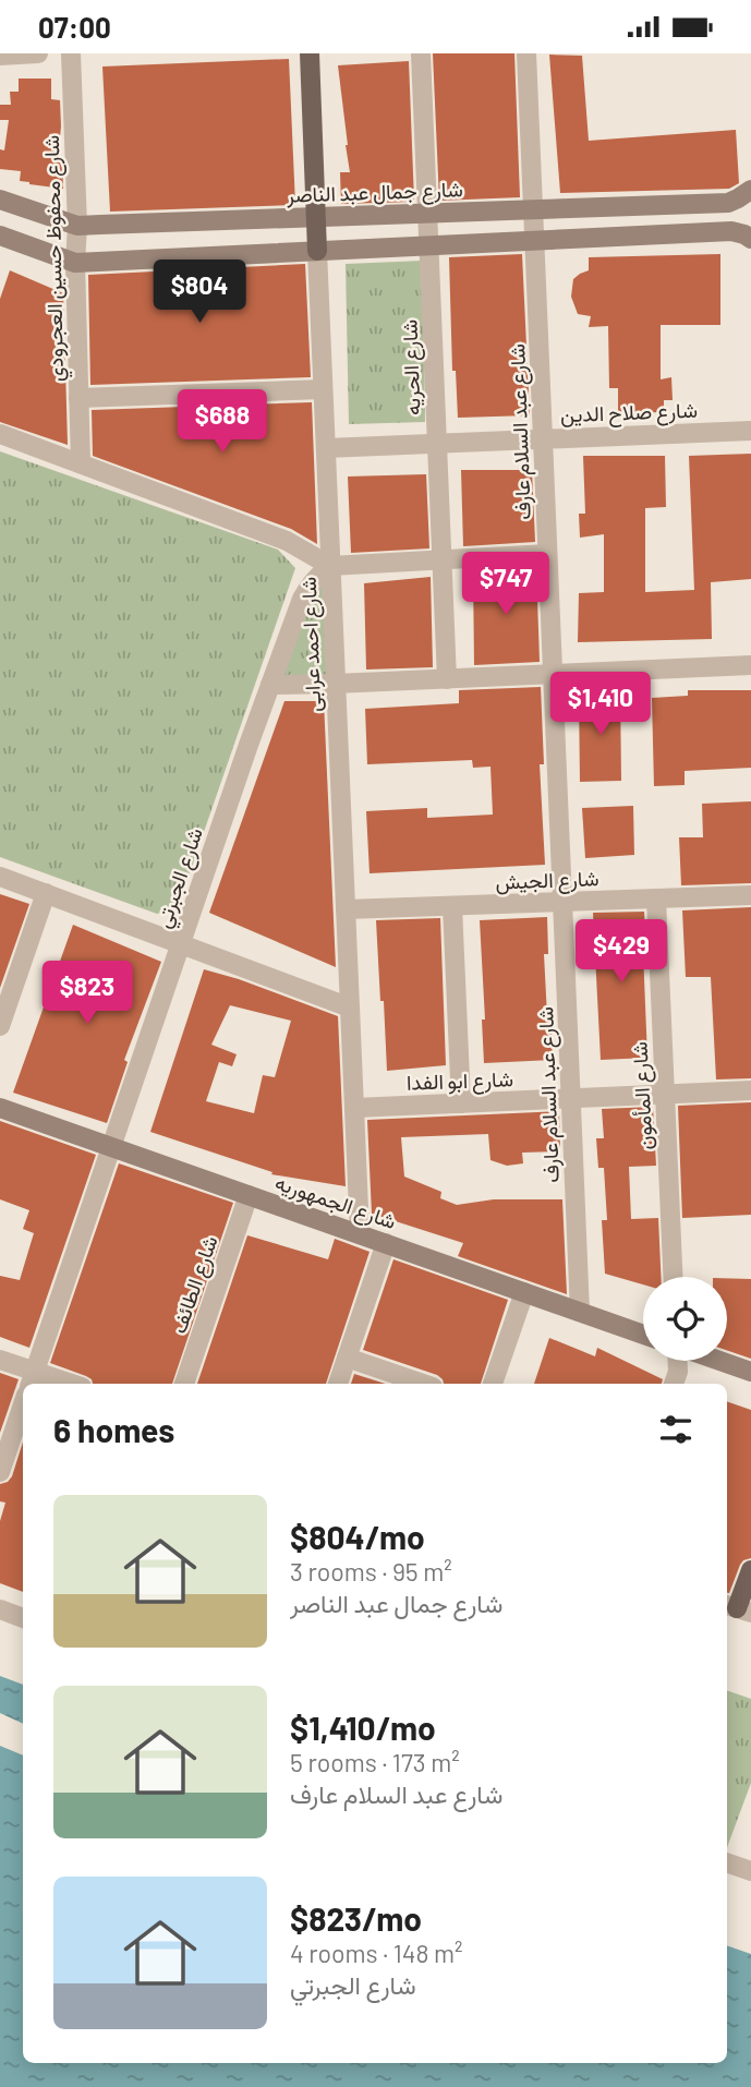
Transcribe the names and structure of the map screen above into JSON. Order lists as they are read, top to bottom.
{
  "streets": {
    "main road": ["شارع جمال عبد الناصر", "شارع احمد عرابى", "شارع الجمهوريه"],
    "street": [
      "شارع محفوظ حسين العجرودي",
      "شارع الحريه",
      "شارع صلاح الدين",
      "شارع عبد السلام عارف",
      "شارع الجبرتي",
      "شارع الجيش",
      "شارع ابو الفدا",
      "شارع المأمون",
      "شارع الطائف"
    ]
  },
  "crossings": [
    ["شارع جمال عبد الناصر", "شارع محفوظ حسين العجرودي"],
    ["شارع جمال عبد الناصر", "شارع الحريه"],
    ["شارع جمال عبد الناصر", "شارع عبد السلام عارف"],
    ["شارع جمال عبد الناصر", "شارع احمد عرابى"],
    ["شارع الحريه", "شارع صلاح الدين"],
    ["شارع صلاح الدين", "شارع عبد السلام عارف"],
    ["شارع صلاح الدين", "شارع احمد عرابى"],
    ["شارع عبد السلام عارف", "شارع الجيش"],
    ["شارع عبد السلام عارف", "شارع ابو الفدا"],
    ["شارع عبد السلام عارف", "شارع الجمهوريه"],
    ["شارع احمد عرابى", "شارع الجبرتي"],
    ["شارع احمد عرابى", "شارع الجيش"],
    ["شارع احمد عرابى", "شارع ابو الفدا"],
    ["شارع احمد عرابى", "شارع الجمهوريه"],
    ["شارع الجبرتي", "شارع الجمهوريه"],
    ["شارع الجيش", "شارع المأمون"],
    ["شارع ابو الفدا", "شارع المأمون"],
    ["شارع الجمهوريه", "شارع الطائف"]
  ],
  "page": {
    "status": "07:00",
    "price": [
      "$804",
      "$688",
      "$747",
      "$1,410",
      "$429",
      "$823"
    ],
    "heading": "6 homes",
    "list": [
      {
        "name": "$804/mo",
        "note": "3 rooms · 95 m² · شارع جمال عبد الناصر"
      },
      {
        "name": "$1,410/mo",
        "note": "5 rooms · 173 m² · شارع عبد السلام عارف"
      },
      {
        "name": "$823/mo",
        "note": "4 rooms · 148 m² · شارع الجبرتي"
      }
    ]
  }
}
